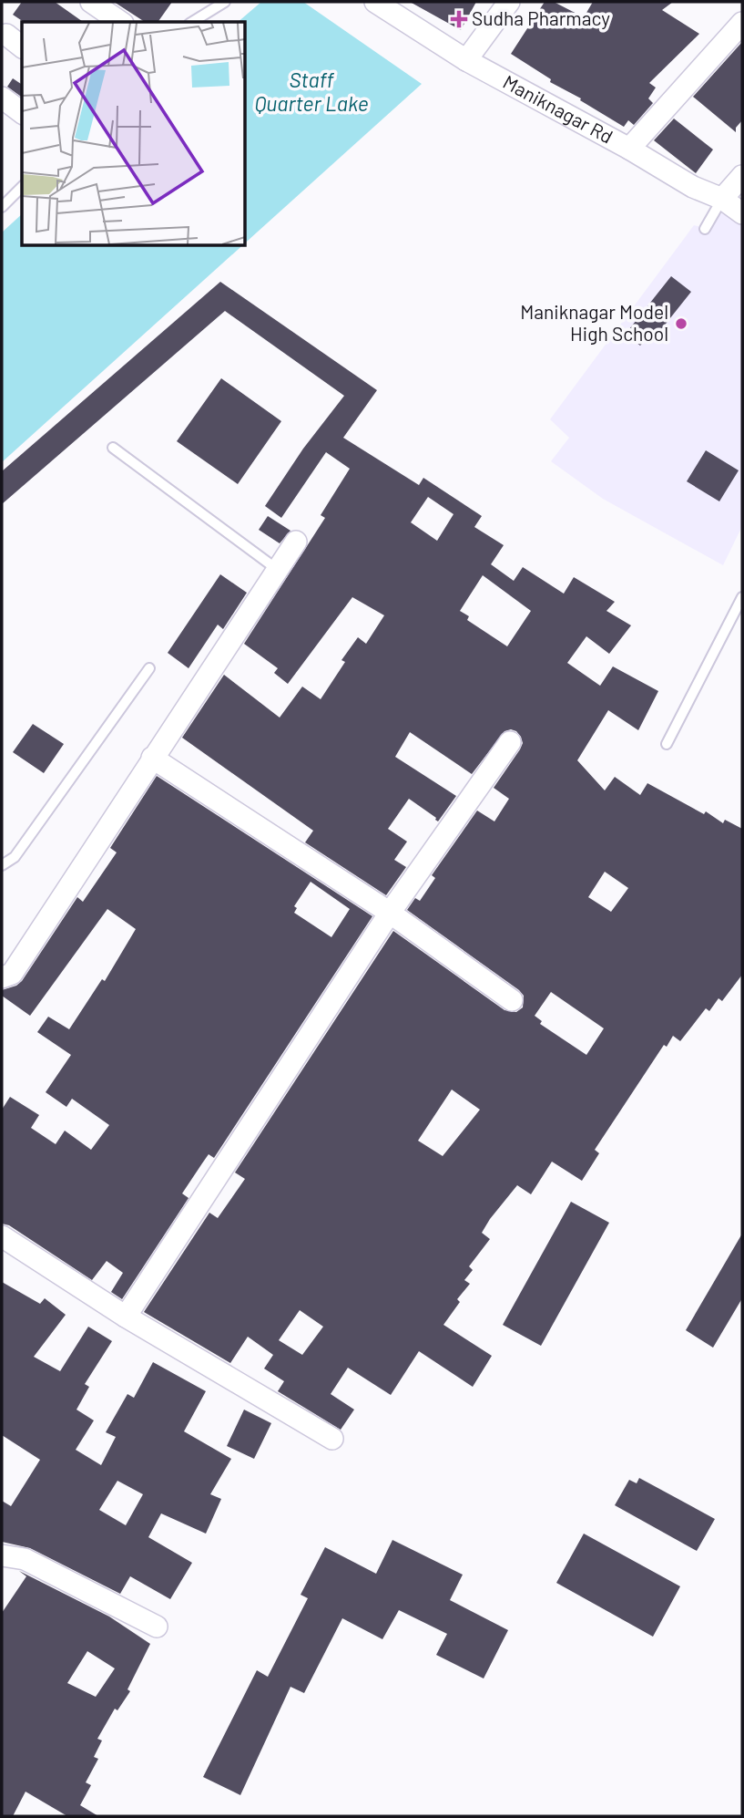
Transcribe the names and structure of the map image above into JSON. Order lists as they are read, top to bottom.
{
  "streets": {
    "street": ["Maniknagar Rd"]
  },
  "water": ["Staff Quarter Lake"],
  "places": {
    "health": ["Sudha Pharmacy"],
    "other": ["Maniknagar Model High School"]
  }
}
